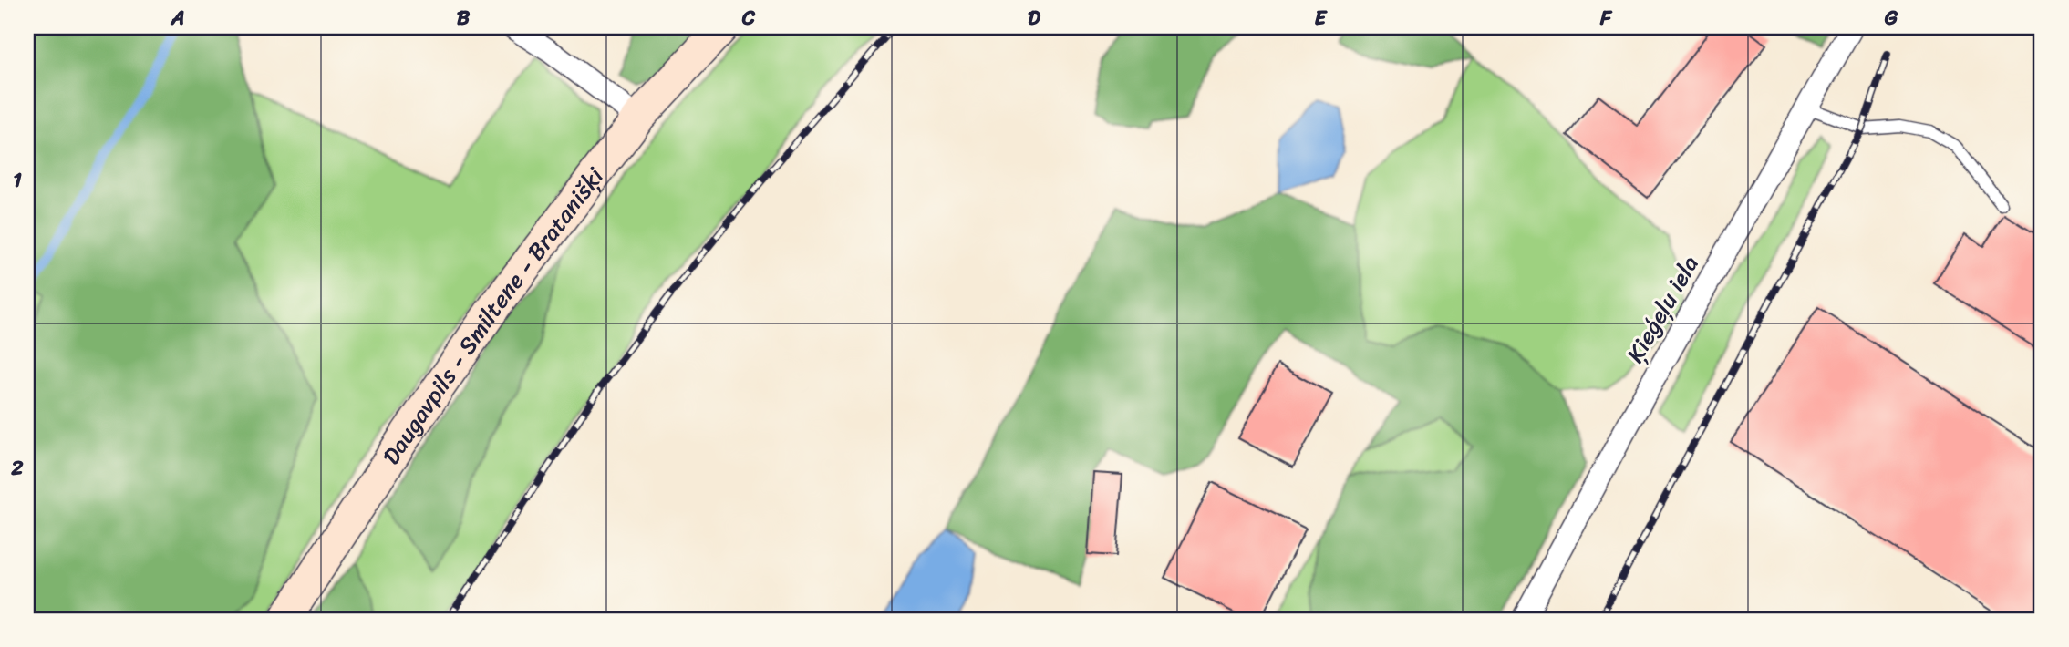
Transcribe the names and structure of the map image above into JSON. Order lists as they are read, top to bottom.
{
  "streets": {
    "main road": ["Daugavpils - Smiltene - Bratanišķi"],
    "street": ["Ķieģeļu iela"]
  },
  "grid": {
    "columns": [
      "A",
      "B",
      "C",
      "D",
      "E",
      "F",
      "G"
    ],
    "rows": ["1", "2"]
  }
}
